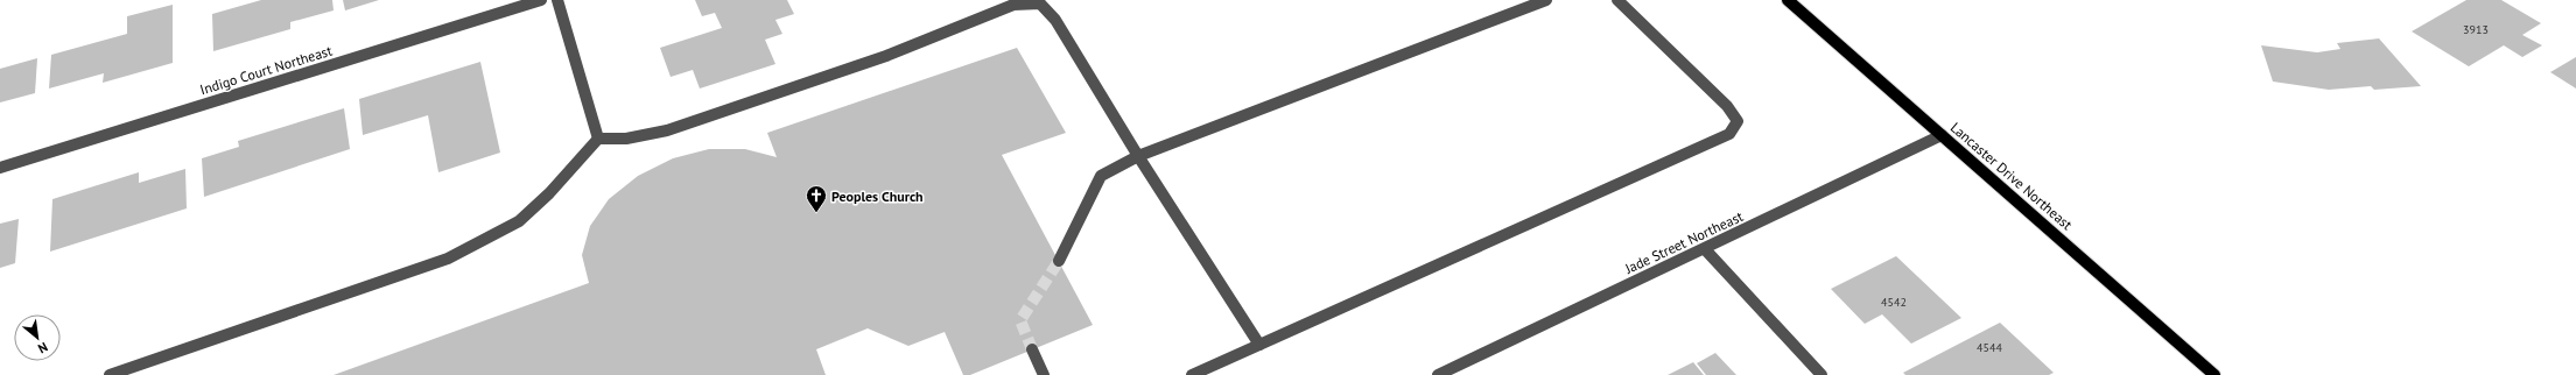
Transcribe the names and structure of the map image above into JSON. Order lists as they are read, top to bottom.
{
  "streets": {
    "main road": ["Lancaster Drive Northeast"],
    "street": ["Indigo Court Northeast", "Jade Street Northeast"]
  },
  "crossings": [
    ["Lancaster Drive Northeast", "Jade Street Northeast"]
  ],
  "places": {
    "church": ["Peoples Church"]
  },
  "house_numbers": ["3913", "4542", "4544"],
  "north": "bottom right"
}
